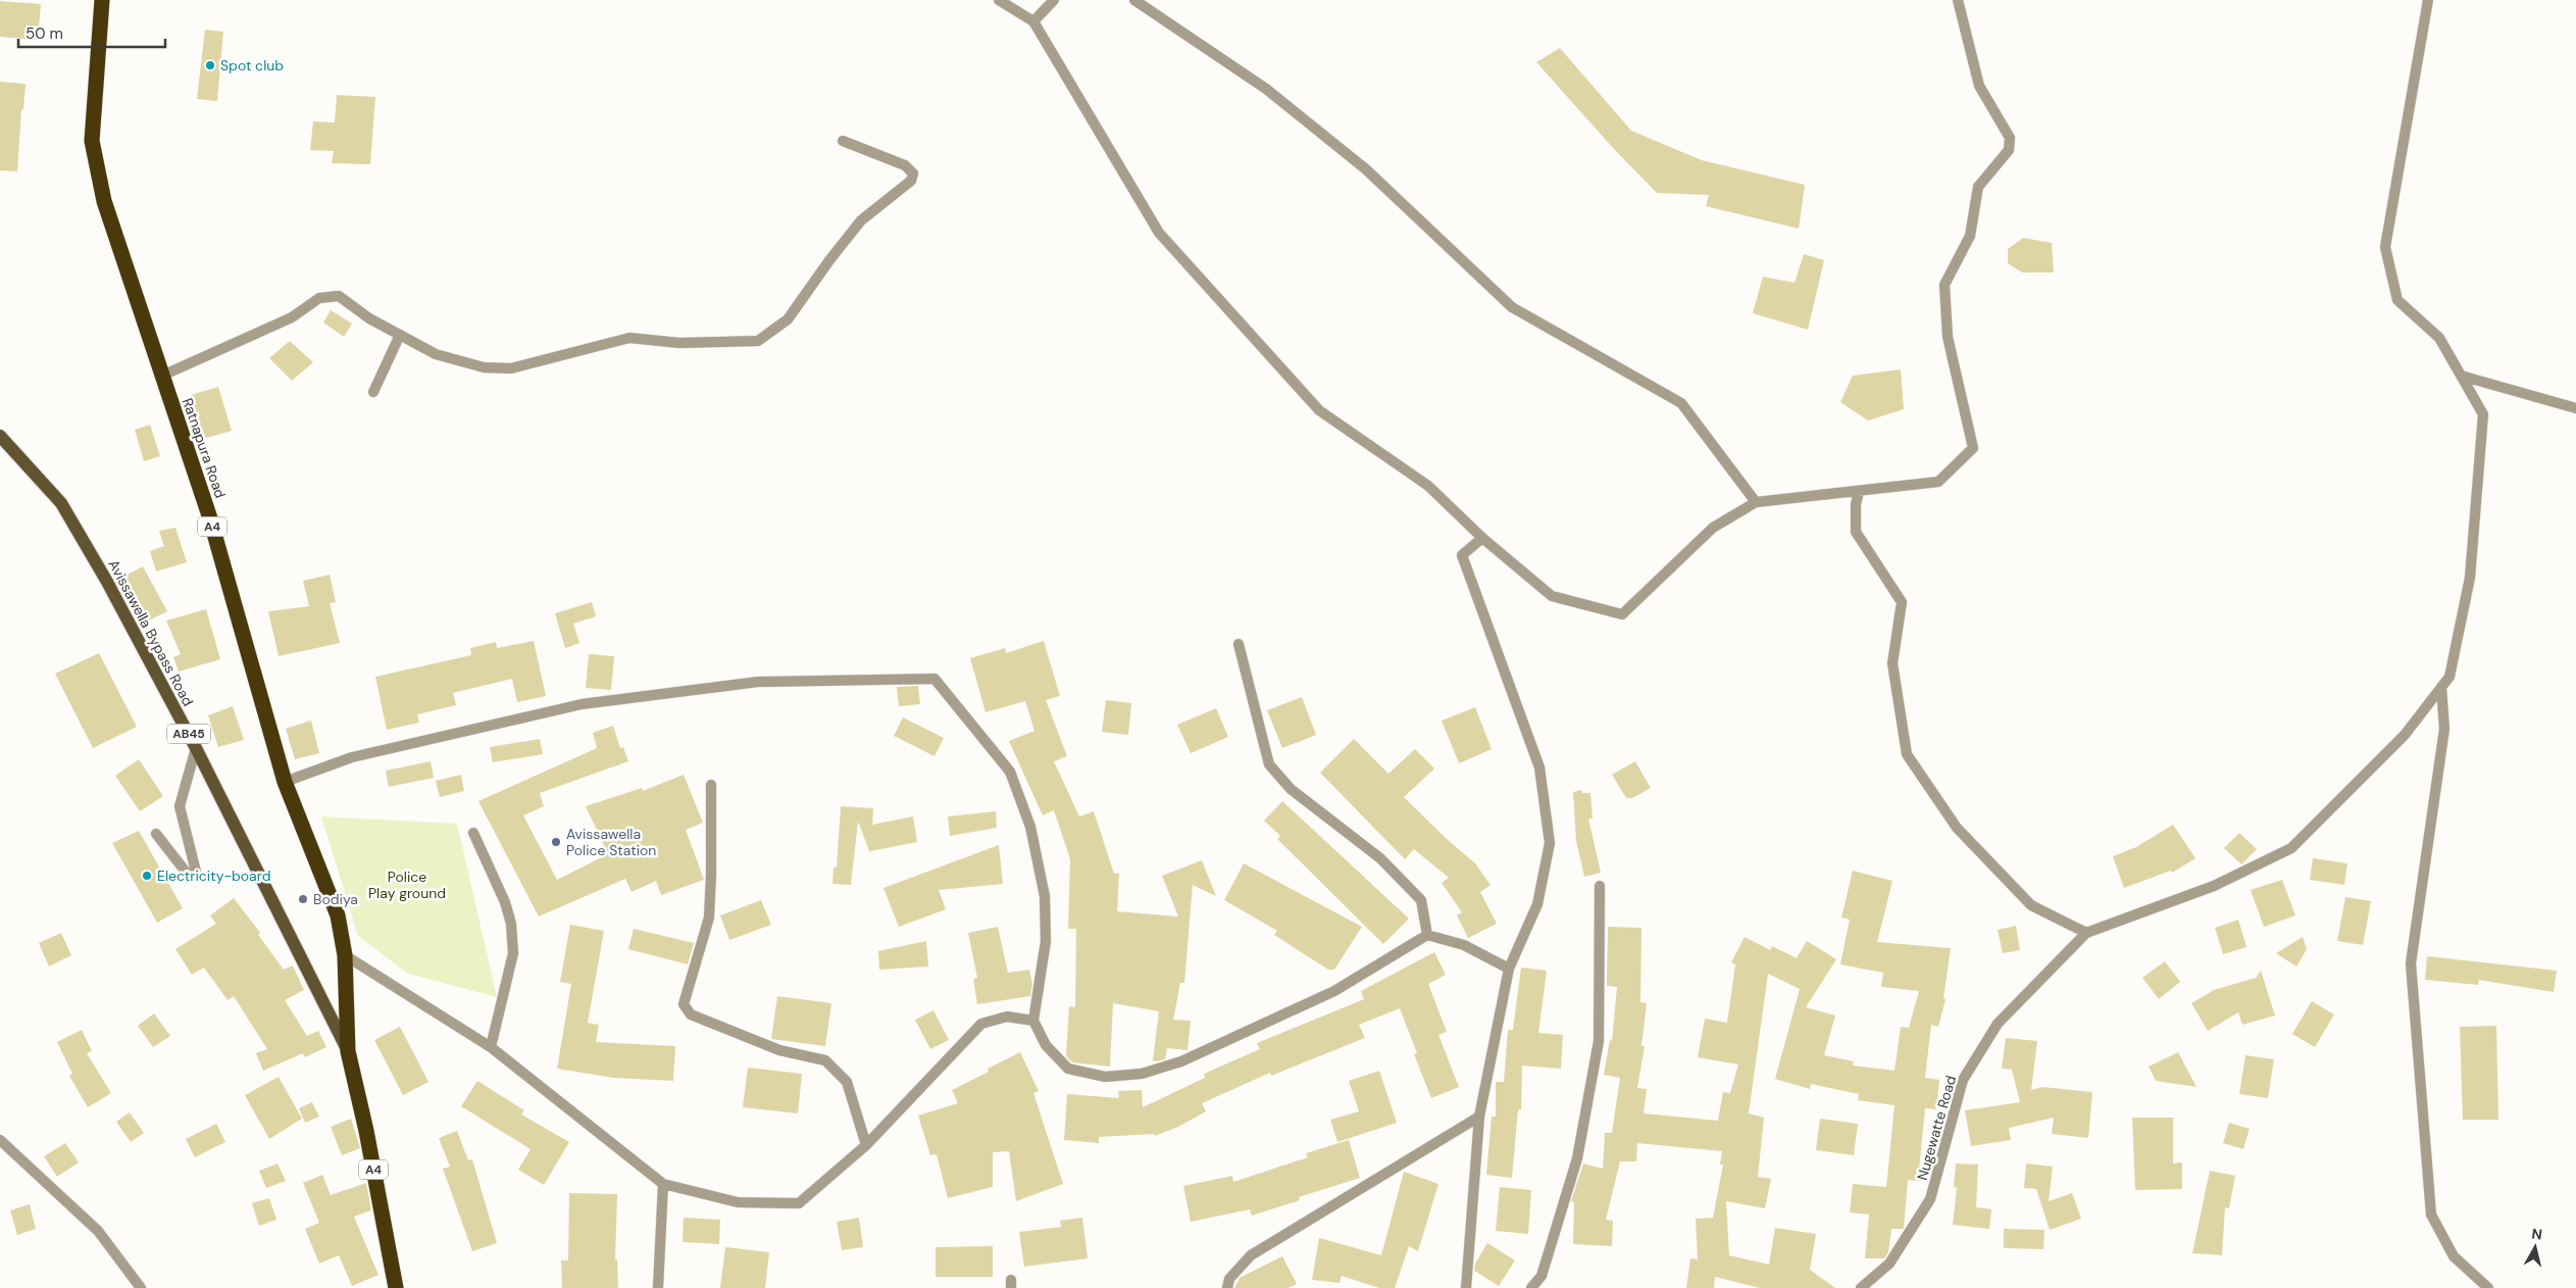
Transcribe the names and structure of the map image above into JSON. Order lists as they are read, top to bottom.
{
  "streets": {
    "highway": ["Ratnapura Road", "A4"],
    "main road": ["Avissawella Bypass Road", "AB45"],
    "street": ["Nugewatte Road"]
  },
  "crossings": [
    ["Ratnapura Road", "A4"],
    ["Ratnapura Road", "Avissawella Bypass Road"],
    ["A4", "Avissawella Bypass Road"]
  ],
  "parks": ["Police Play ground"],
  "places": [
    "Spot club",
    "Avissawella Police Station",
    "Electricity-board",
    "Bodiya"
  ],
  "scale_bar": "50 m",
  "north": "top"
}
